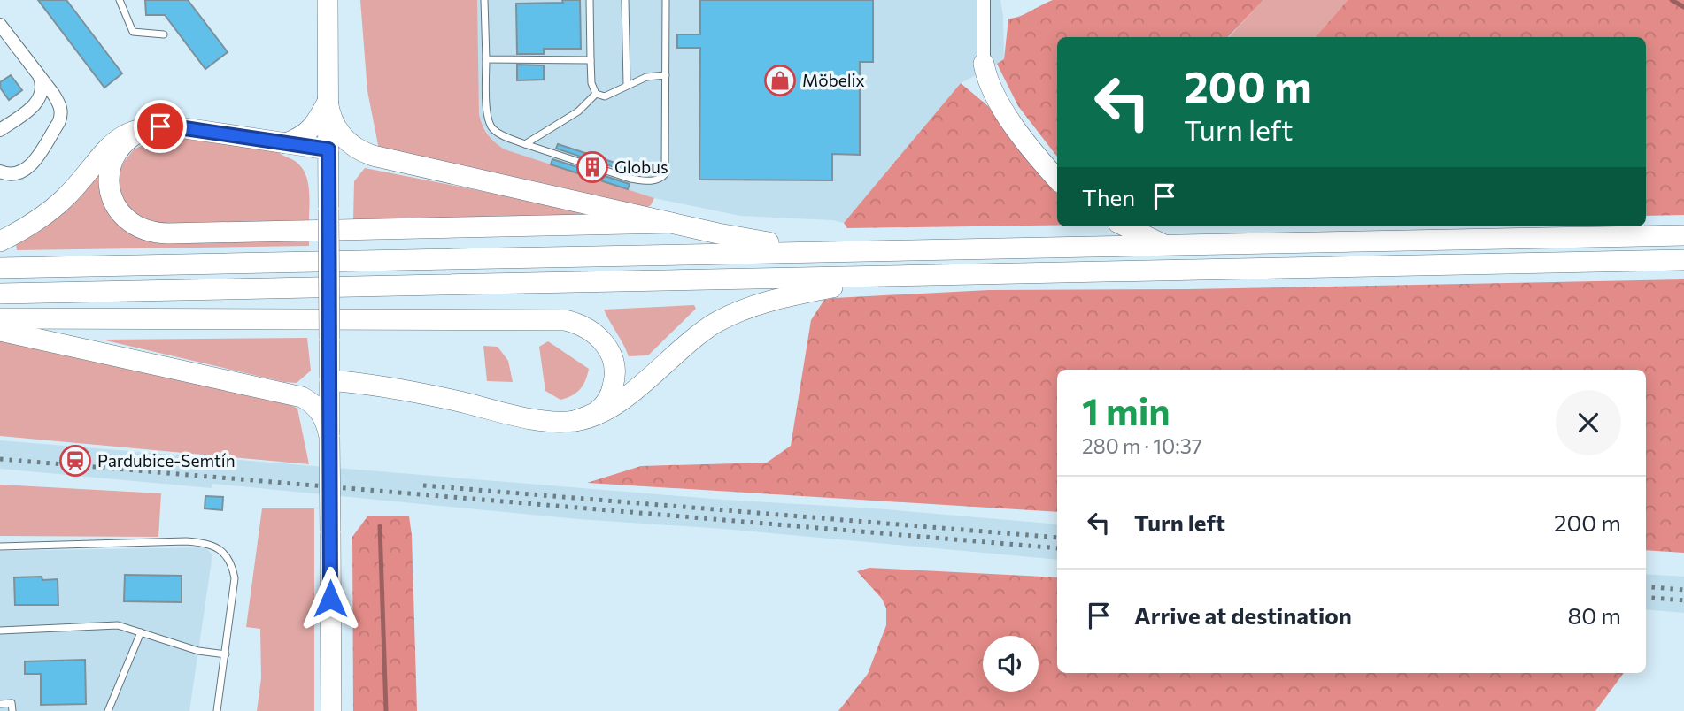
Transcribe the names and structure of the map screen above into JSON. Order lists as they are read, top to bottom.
{
  "places": {
    "shop": ["Möbelix"],
    "building": ["Globus"],
    "station": ["Pardubice-Semtín"]
  },
  "page": {
    "turn": ["200 m", "Turn left"],
    "then": "Then",
    "heading": ["1 min", "280 m · 10:37"],
    "list": [
      {
        "name": "Turn left",
        "value": "200 m"
      },
      {
        "name": "Arrive at destination",
        "value": "80 m"
      }
    ]
  }
}
